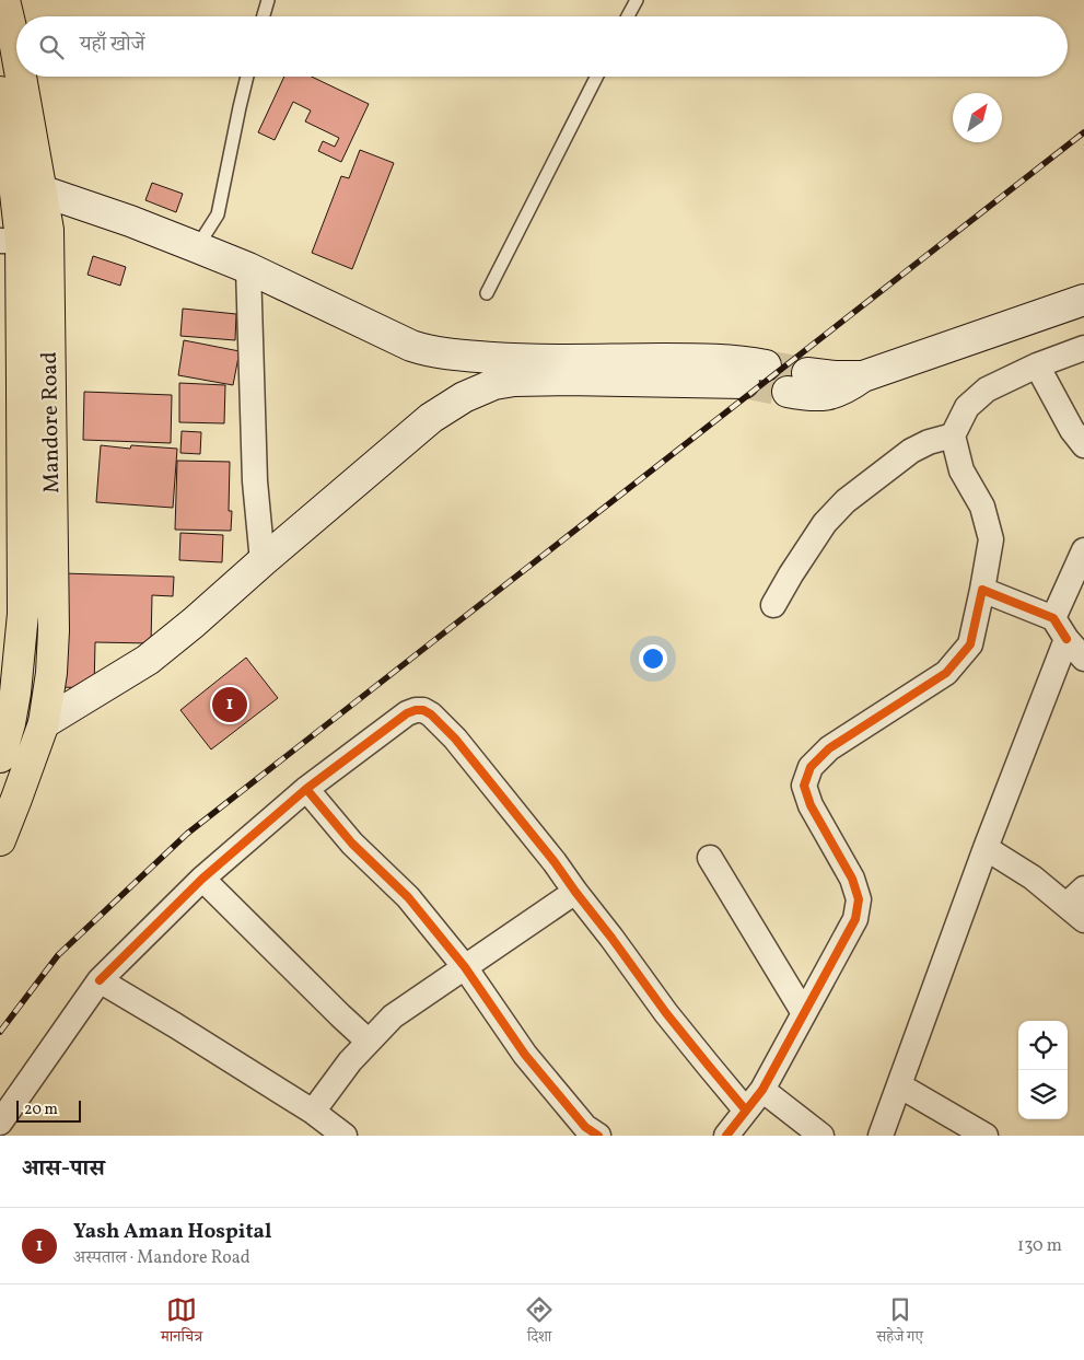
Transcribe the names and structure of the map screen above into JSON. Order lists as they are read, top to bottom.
{
  "streets": {
    "highway": ["Mandore Road"]
  },
  "scale_bar": "20 m",
  "north": "top right",
  "page": {
    "search": "यहाँ खोजें",
    "pins": "1",
    "scale": "20 m",
    "heading": "आस-पास",
    "list": [
      {
        "mark": "1",
        "name": "Yash Aman Hospital",
        "note": "अस्पताल · Mandore Road",
        "value": "130 m"
      }
    ],
    "nav": ["मानचित्र", "दिशा", "सहेजे गए"]
  }
}
